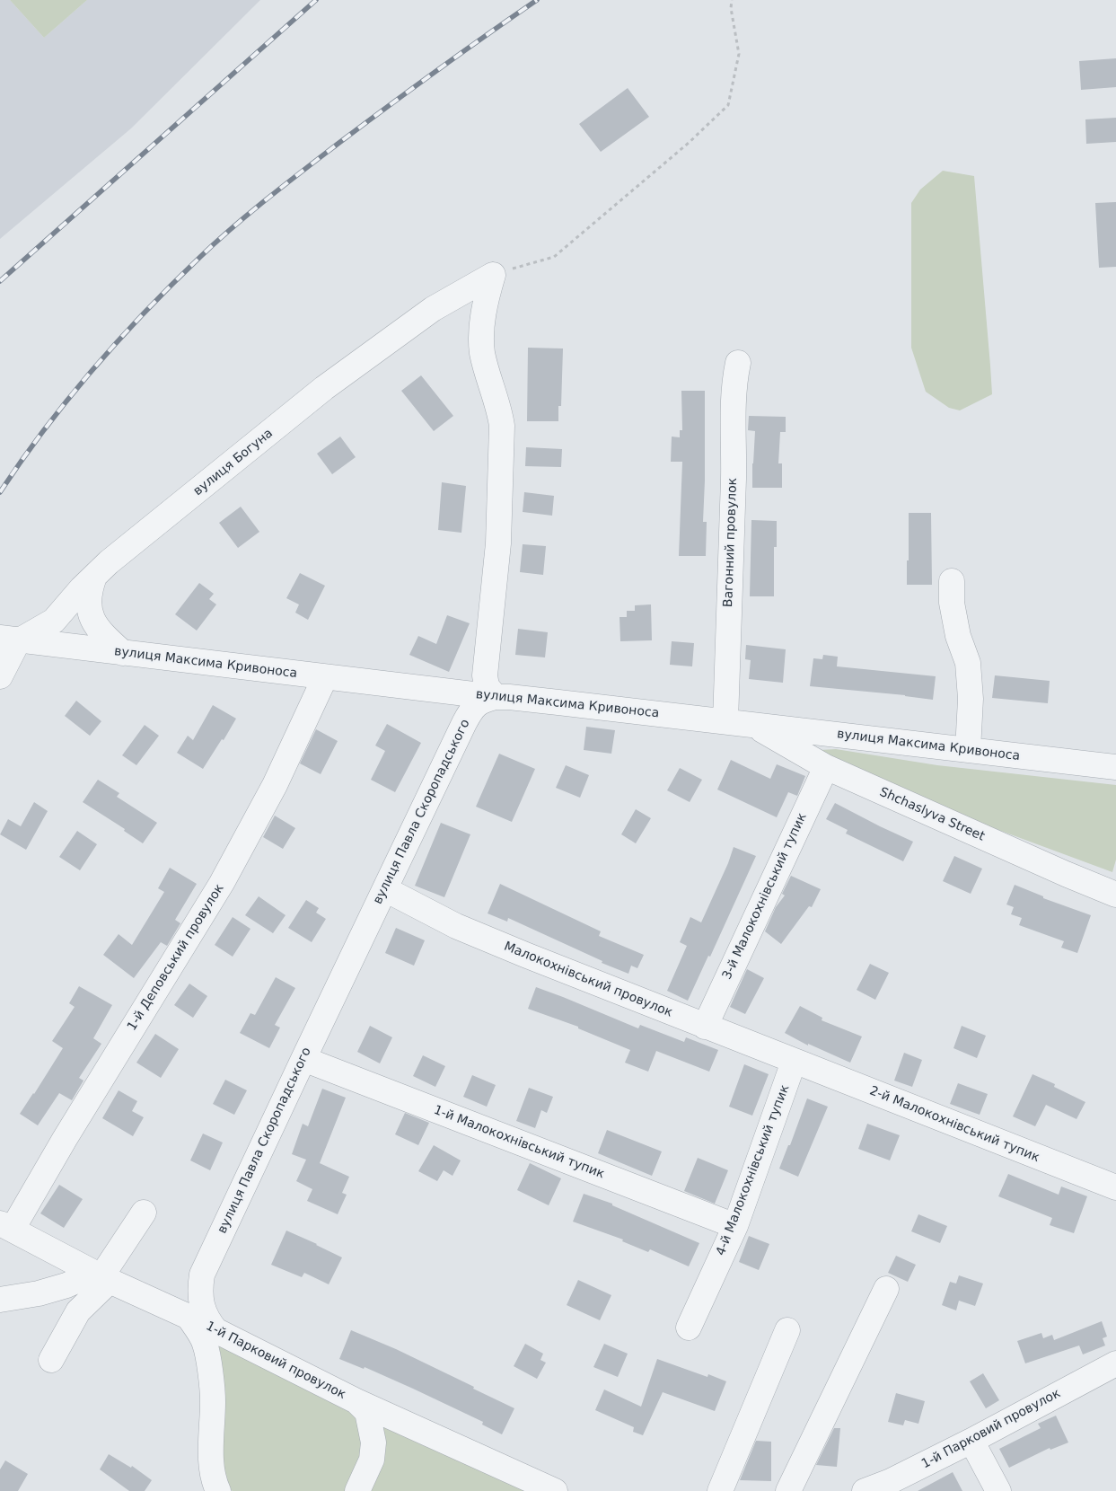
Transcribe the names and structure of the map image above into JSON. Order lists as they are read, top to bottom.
{
  "streets": {
    "street": [
      "вулиця Богуна",
      "Вагонний провулок",
      "вулиця Максима Кривоноса",
      "вулиця Павла Скоропадського",
      "Shchaslyva Street",
      "3-й Малокохнівський тупик",
      "1-й Деповський провулок",
      "Малокохнівський провулок",
      "2-й Малокохнівський тупик",
      "1-й Малокохнівський тупик",
      "4-й Малокохнівський тупик",
      "1-й Парковий провулок"
    ]
  },
  "crossings": [
    ["вулиця Богуна", "вулиця Максима Кривоноса"],
    ["Вагонний провулок", "вулиця Максима Кривоноса"],
    ["вулиця Максима Кривоноса", "вулиця Павла Скоропадського"],
    ["вулиця Максима Кривоноса", "Shchaslyva Street"],
    ["вулиця Максима Кривоноса", "1-й Деповський провулок"],
    ["вулиця Павла Скоропадського", "Малокохнівський провулок"],
    ["вулиця Павла Скоропадського", "1-й Малокохнівський тупик"],
    ["вулиця Павла Скоропадського", "1-й Парковий провулок"],
    ["Shchaslyva Street", "3-й Малокохнівський тупик"],
    ["3-й Малокохнівський тупик", "Малокохнівський провулок"],
    ["1-й Деповський провулок", "1-й Парковий провулок"],
    ["Малокохнівський провулок", "2-й Малокохнівський тупик"],
    ["Малокохнівський провулок", "4-й Малокохнівський тупик"],
    ["2-й Малокохнівський тупик", "4-й Малокохнівський тупик"],
    ["1-й Малокохнівський тупик", "4-й Малокохнівський тупик"]
  ]
}
